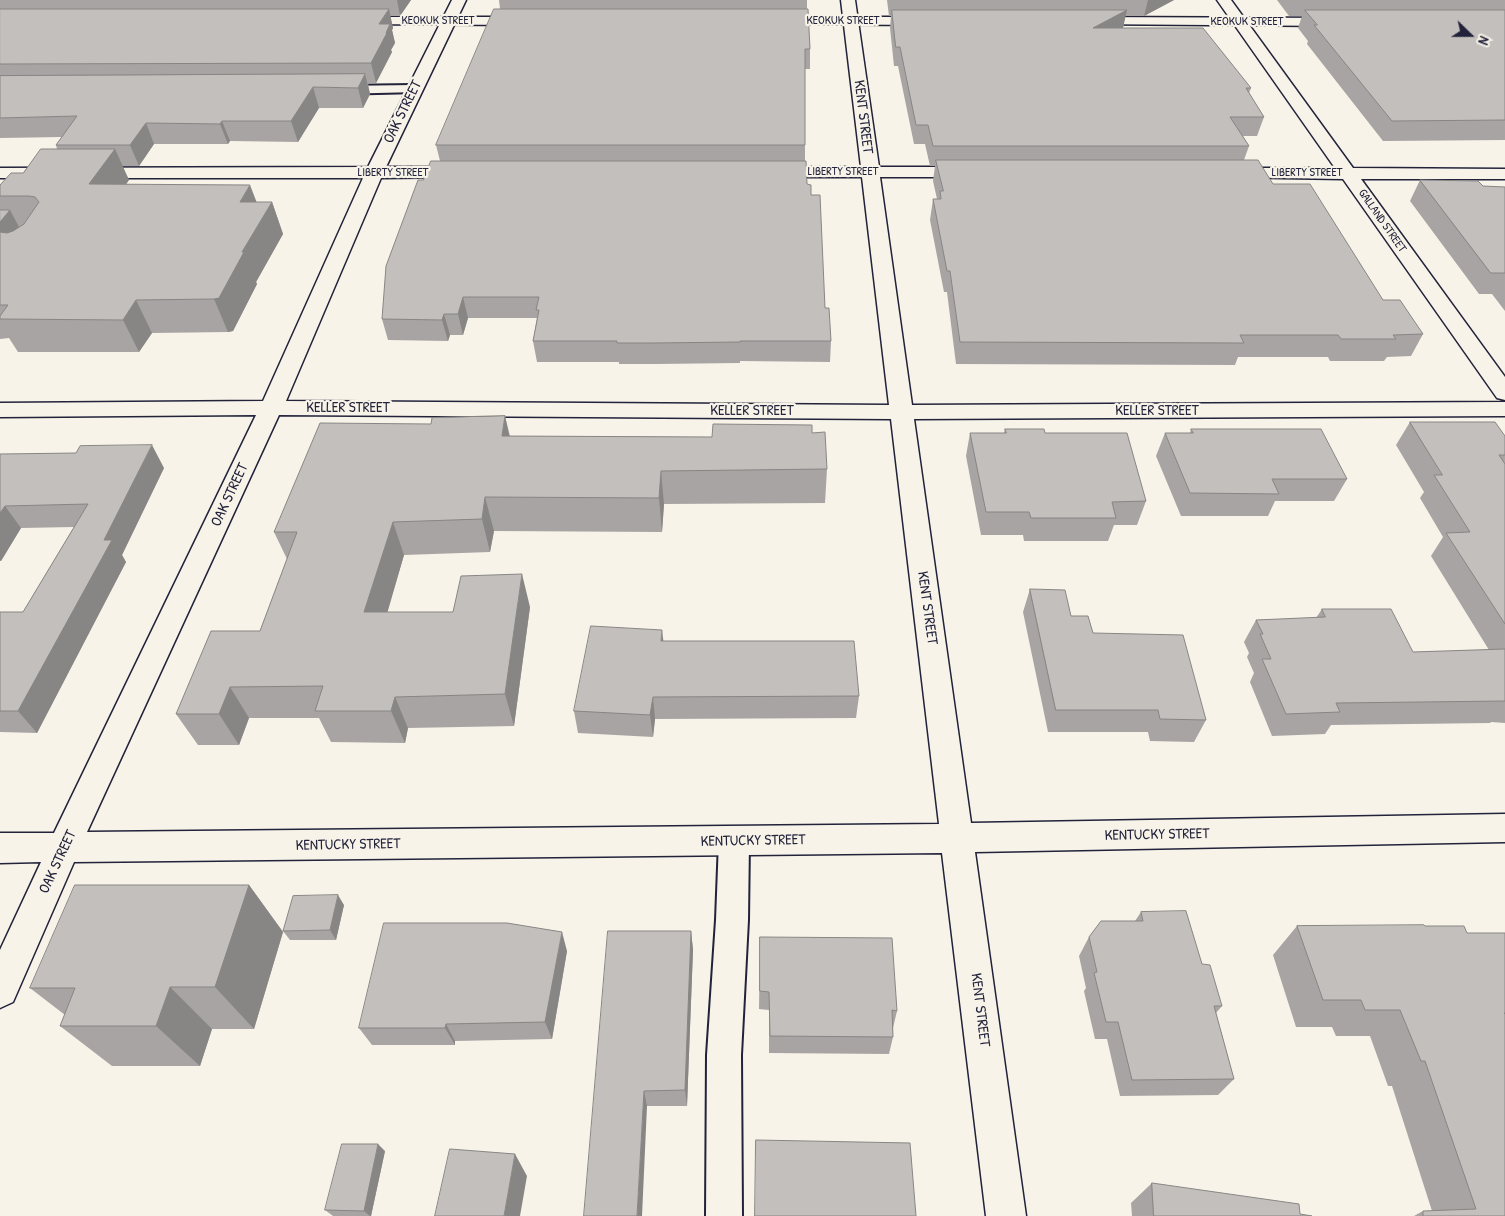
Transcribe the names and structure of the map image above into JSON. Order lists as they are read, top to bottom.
{
  "streets": {
    "street": [
      "KEOKUK STREET",
      "OAK STREET",
      "KENT STREET",
      "LIBERTY STREET",
      "GALLAND STREET",
      "KELLER STREET",
      "KENTUCKY STREET"
    ]
  },
  "crossings": [
    ["KEOKUK STREET", "OAK STREET"],
    ["KEOKUK STREET", "KENT STREET"],
    ["KEOKUK STREET", "GALLAND STREET"],
    ["OAK STREET", "LIBERTY STREET"],
    ["OAK STREET", "KELLER STREET"],
    ["OAK STREET", "KENTUCKY STREET"],
    ["KENT STREET", "LIBERTY STREET"],
    ["KENT STREET", "KELLER STREET"],
    ["KENT STREET", "KENTUCKY STREET"],
    ["LIBERTY STREET", "GALLAND STREET"]
  ],
  "north": "right"
}
